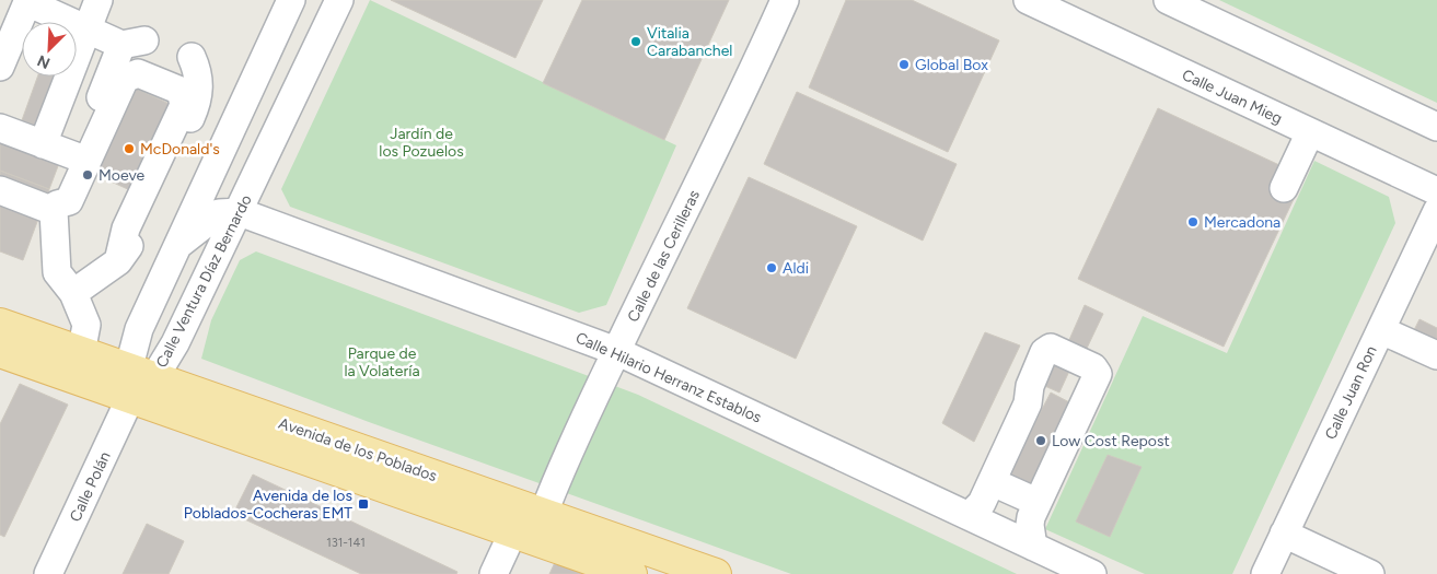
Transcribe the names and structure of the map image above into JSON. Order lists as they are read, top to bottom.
{
  "streets": {
    "main road": ["Avenida de los Poblados"],
    "street": [
      "Calle Juan Mieg",
      "Calle de las Cerilleras",
      "Calle Ventura Díaz Bernardo",
      "Calle Hilario Herranz Establos",
      "Calle Juan Ron",
      "Calle Polán"
    ]
  },
  "crossings": [
    ["Calle de las Cerilleras", "Calle Hilario Herranz Establos"],
    ["Calle de las Cerilleras", "Avenida de los Poblados"],
    ["Calle Ventura Díaz Bernardo", "Calle Hilario Herranz Establos"],
    ["Calle Ventura Díaz Bernardo", "Avenida de los Poblados"],
    ["Calle Ventura Díaz Bernardo", "Calle Polán"],
    ["Avenida de los Poblados", "Calle Polán"]
  ],
  "parks": ["Jardín de los Pozuelos", "Parque de la Volatería"],
  "places": {
    "other": [
      "Vitalia Carabanchel",
      "Global Box",
      "McDonald's",
      "Moeve",
      "Mercadona",
      "Aldi",
      "Low Cost Repost"
    ],
    "transit": ["Avenida de los Poblados-Cocheras EMT"]
  },
  "house_numbers": ["131-141"],
  "north": "bottom left"
}
